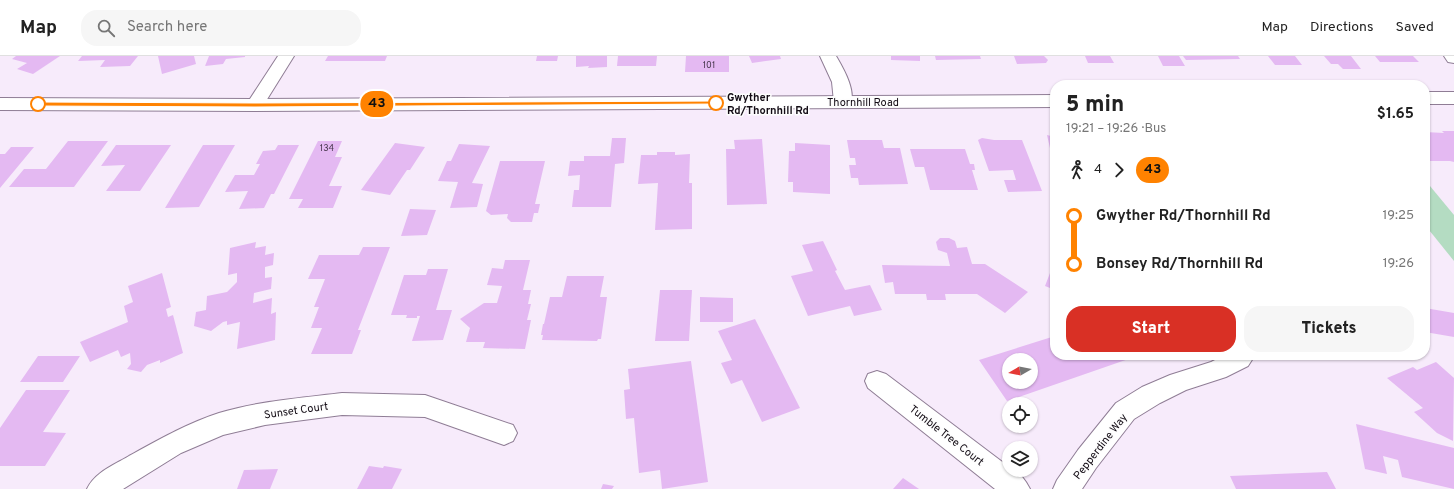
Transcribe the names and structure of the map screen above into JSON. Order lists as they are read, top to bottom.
{
  "streets": {
    "street": [
      "Thornhill Road",
      "Sunset Court",
      "Tumble Tree Court",
      "Pepperdine Way"
    ]
  },
  "places": ["Gwyther Rd/Thornhill Rd"],
  "lines": ["bus line 43"],
  "house_numbers": ["101", "134"],
  "north": "left",
  "page": {
    "header": "Map",
    "search": "Search here",
    "nav": ["Map", "Directions", "Saved"],
    "on_map": "43",
    "heading": ["5 min", "19:21 – 19:26 · Bus", "$1.65"],
    "legs": ["4", "43"],
    "list": [
      {
        "name": "Gwyther Rd/Thornhill Rd",
        "value": "19:25"
      },
      {
        "name": "Bonsey Rd/Thornhill Rd",
        "value": "19:26"
      }
    ],
    "buttons": ["Start", "Tickets"]
  }
}
